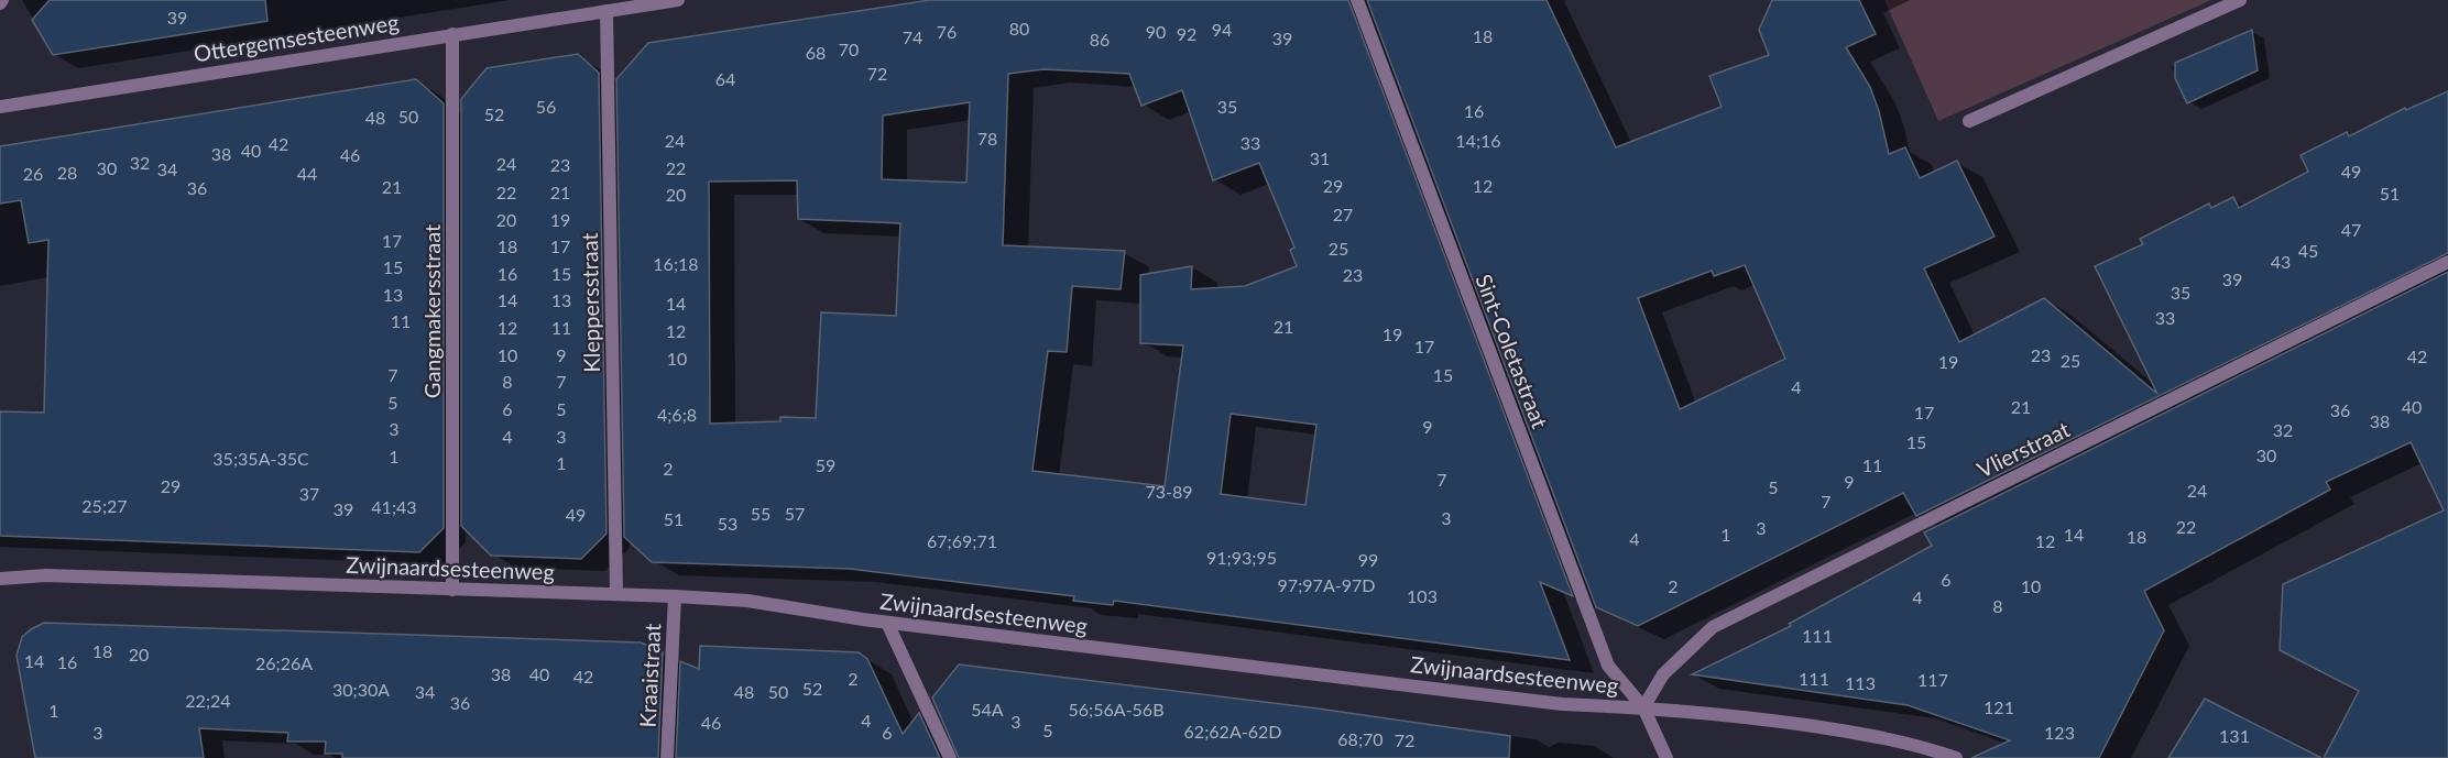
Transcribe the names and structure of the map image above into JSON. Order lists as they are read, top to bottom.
{
  "streets": {
    "street": [
      "Ottergemsesteenweg",
      "Kleppersstraat",
      "Gangmakersstraat",
      "Sint-Coletastraat",
      "Vlierstraat",
      "Zwijnaardsesteenweg",
      "Kraaistraat"
    ]
  },
  "crossings": [
    ["Ottergemsesteenweg", "Kleppersstraat"],
    ["Ottergemsesteenweg", "Gangmakersstraat"],
    ["Kleppersstraat", "Zwijnaardsesteenweg"],
    ["Gangmakersstraat", "Zwijnaardsesteenweg"],
    ["Sint-Coletastraat", "Vlierstraat"],
    ["Sint-Coletastraat", "Zwijnaardsesteenweg"],
    ["Vlierstraat", "Zwijnaardsesteenweg"],
    ["Zwijnaardsesteenweg", "Kraaistraat"]
  ],
  "house_numbers": [
    "39",
    "80",
    "94",
    "76",
    "90",
    "92",
    "18",
    "74",
    "39",
    "86",
    "70",
    "68",
    "72",
    "64",
    "56",
    "35",
    "16",
    "52",
    "50",
    "48",
    "78",
    "24",
    "14;16",
    "33",
    "42",
    "40",
    "38",
    "46",
    "31",
    "32",
    "24",
    "23",
    "30",
    "22",
    "34",
    "49",
    "28",
    "26",
    "44",
    "29",
    "12",
    "21",
    "36",
    "22",
    "21",
    "51",
    "20",
    "27",
    "20",
    "19",
    "47",
    "17",
    "18",
    "17",
    "25",
    "45",
    "43",
    "16;18",
    "15",
    "16",
    "15",
    "23",
    "39",
    "35",
    "13",
    "14",
    "13",
    "14",
    "33",
    "11",
    "21",
    "12",
    "11",
    "12",
    "19",
    "17",
    "10",
    "9",
    "23",
    "42",
    "10",
    "25",
    "19",
    "7",
    "15",
    "8",
    "7",
    "4",
    "5",
    "21",
    "40",
    "6",
    "5",
    "36",
    "17",
    "4;6;8",
    "38",
    "9",
    "3",
    "32",
    "4",
    "3",
    "15",
    "30",
    "1",
    "35;35A-35C",
    "1",
    "59",
    "11",
    "2",
    "7",
    "9",
    "29",
    "5",
    "24",
    "73-89",
    "37",
    "7",
    "25;27",
    "41;43",
    "39",
    "55",
    "57",
    "49",
    "3",
    "51",
    "53",
    "22",
    "3",
    "1",
    "14",
    "18",
    "4",
    "67;69;71",
    "12",
    "91;93;95",
    "99",
    "6",
    "97;97A-97D",
    "2",
    "10",
    "103",
    "4",
    "8",
    "111",
    "18",
    "20",
    "14",
    "16",
    "26;26A",
    "38",
    "40",
    "42",
    "2",
    "111",
    "117",
    "113",
    "52",
    "30;30A",
    "34",
    "48",
    "50",
    "22;24",
    "36",
    "121",
    "54A",
    "56;56A-56B",
    "1",
    "4",
    "3",
    "46",
    "5",
    "62;62A-62D",
    "3",
    "6",
    "123",
    "131",
    "68;70",
    "72"
  ]
}
